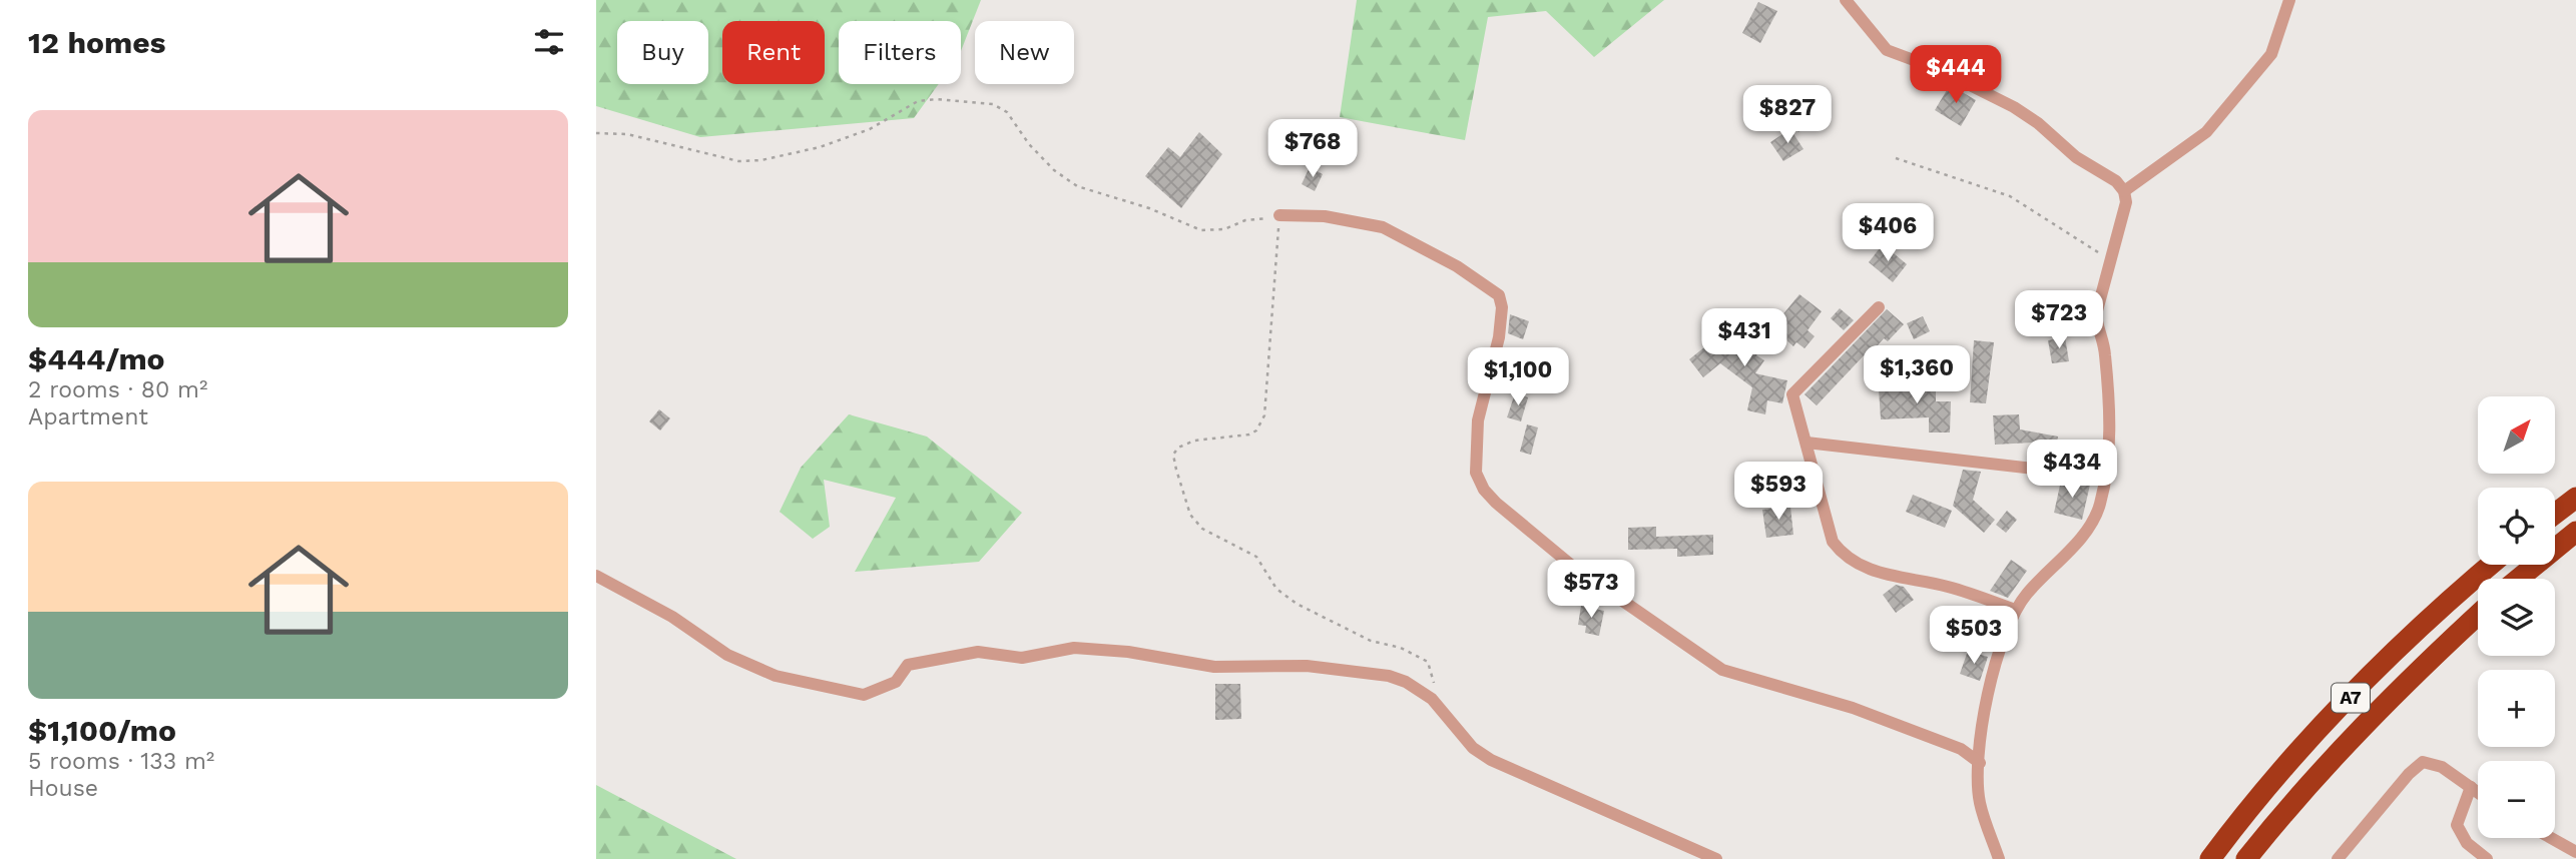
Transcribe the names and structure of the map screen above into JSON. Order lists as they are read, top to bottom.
{
  "streets": {
    "highway": ["A7"]
  },
  "north": "top right",
  "page": {
    "heading": "12 homes",
    "chip": [
      "Buy",
      "Rent",
      "Filters",
      "New"
    ],
    "price": [
      "$444",
      "$827",
      "$768",
      "$406",
      "$723",
      "$431",
      "$1,360",
      "$1,100",
      "$434",
      "$593",
      "$573",
      "$503"
    ],
    "list": [
      {
        "name": "$444/mo",
        "note": "2 rooms · 80 m² · Apartment"
      },
      {
        "name": "$1,100/mo",
        "note": "5 rooms · 133 m² · House"
      }
    ],
    "map_buttons": ["+", "−"]
  }
}
